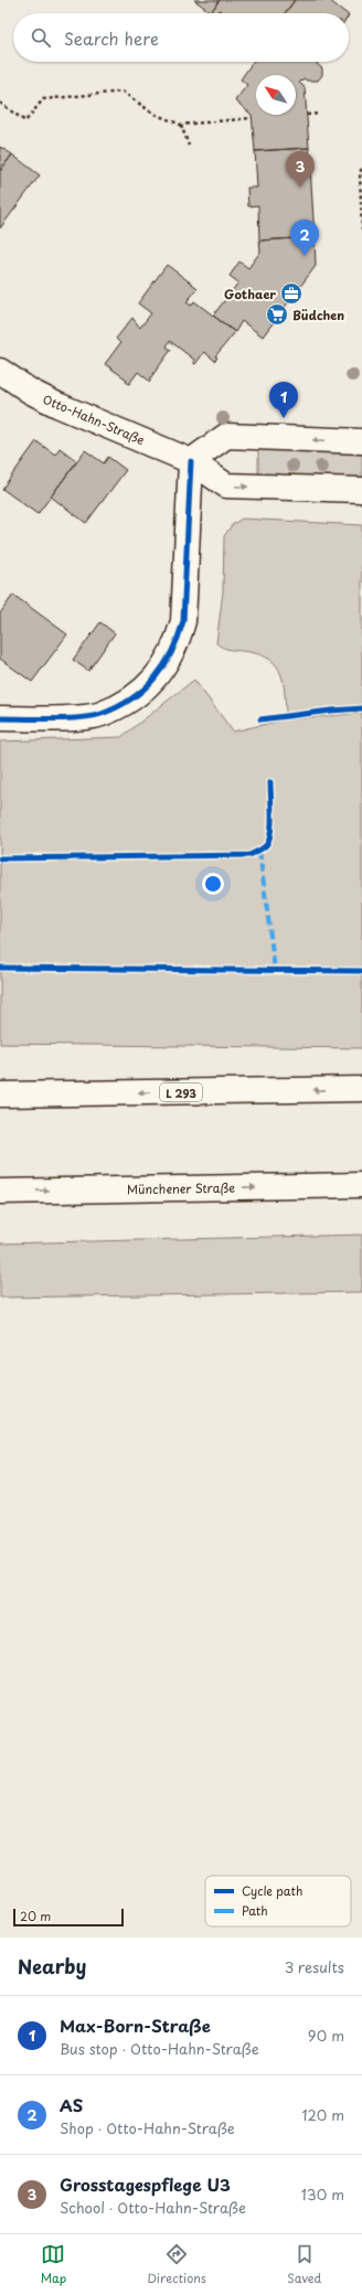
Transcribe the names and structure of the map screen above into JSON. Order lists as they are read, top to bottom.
{
  "streets": {
    "main road": ["Otto-Hahn-Straße", "L 293", "Münchener Straße"]
  },
  "places": {
    "office": ["Gothaer"],
    "supermarket": ["Büdchen"]
  },
  "legend": ["Cycle path", "Path"],
  "scale_bar": "20 m",
  "north": "top left",
  "page": {
    "search": "Search here",
    "pins": ["3", "2", "1"],
    "scale": "20 m",
    "heading": ["Nearby", "3 results"],
    "list": [
      {
        "mark": "1",
        "name": "Max-Born-Straße",
        "note": "Bus stop · Otto-Hahn-Straße",
        "value": "90 m"
      },
      {
        "mark": "2",
        "name": "AS",
        "note": "Shop · Otto-Hahn-Straße",
        "value": "120 m"
      },
      {
        "mark": "3",
        "name": "Grosstagespflege U3",
        "note": "School · Otto-Hahn-Straße",
        "value": "130 m"
      }
    ],
    "nav": ["Map", "Directions", "Saved"]
  }
}
